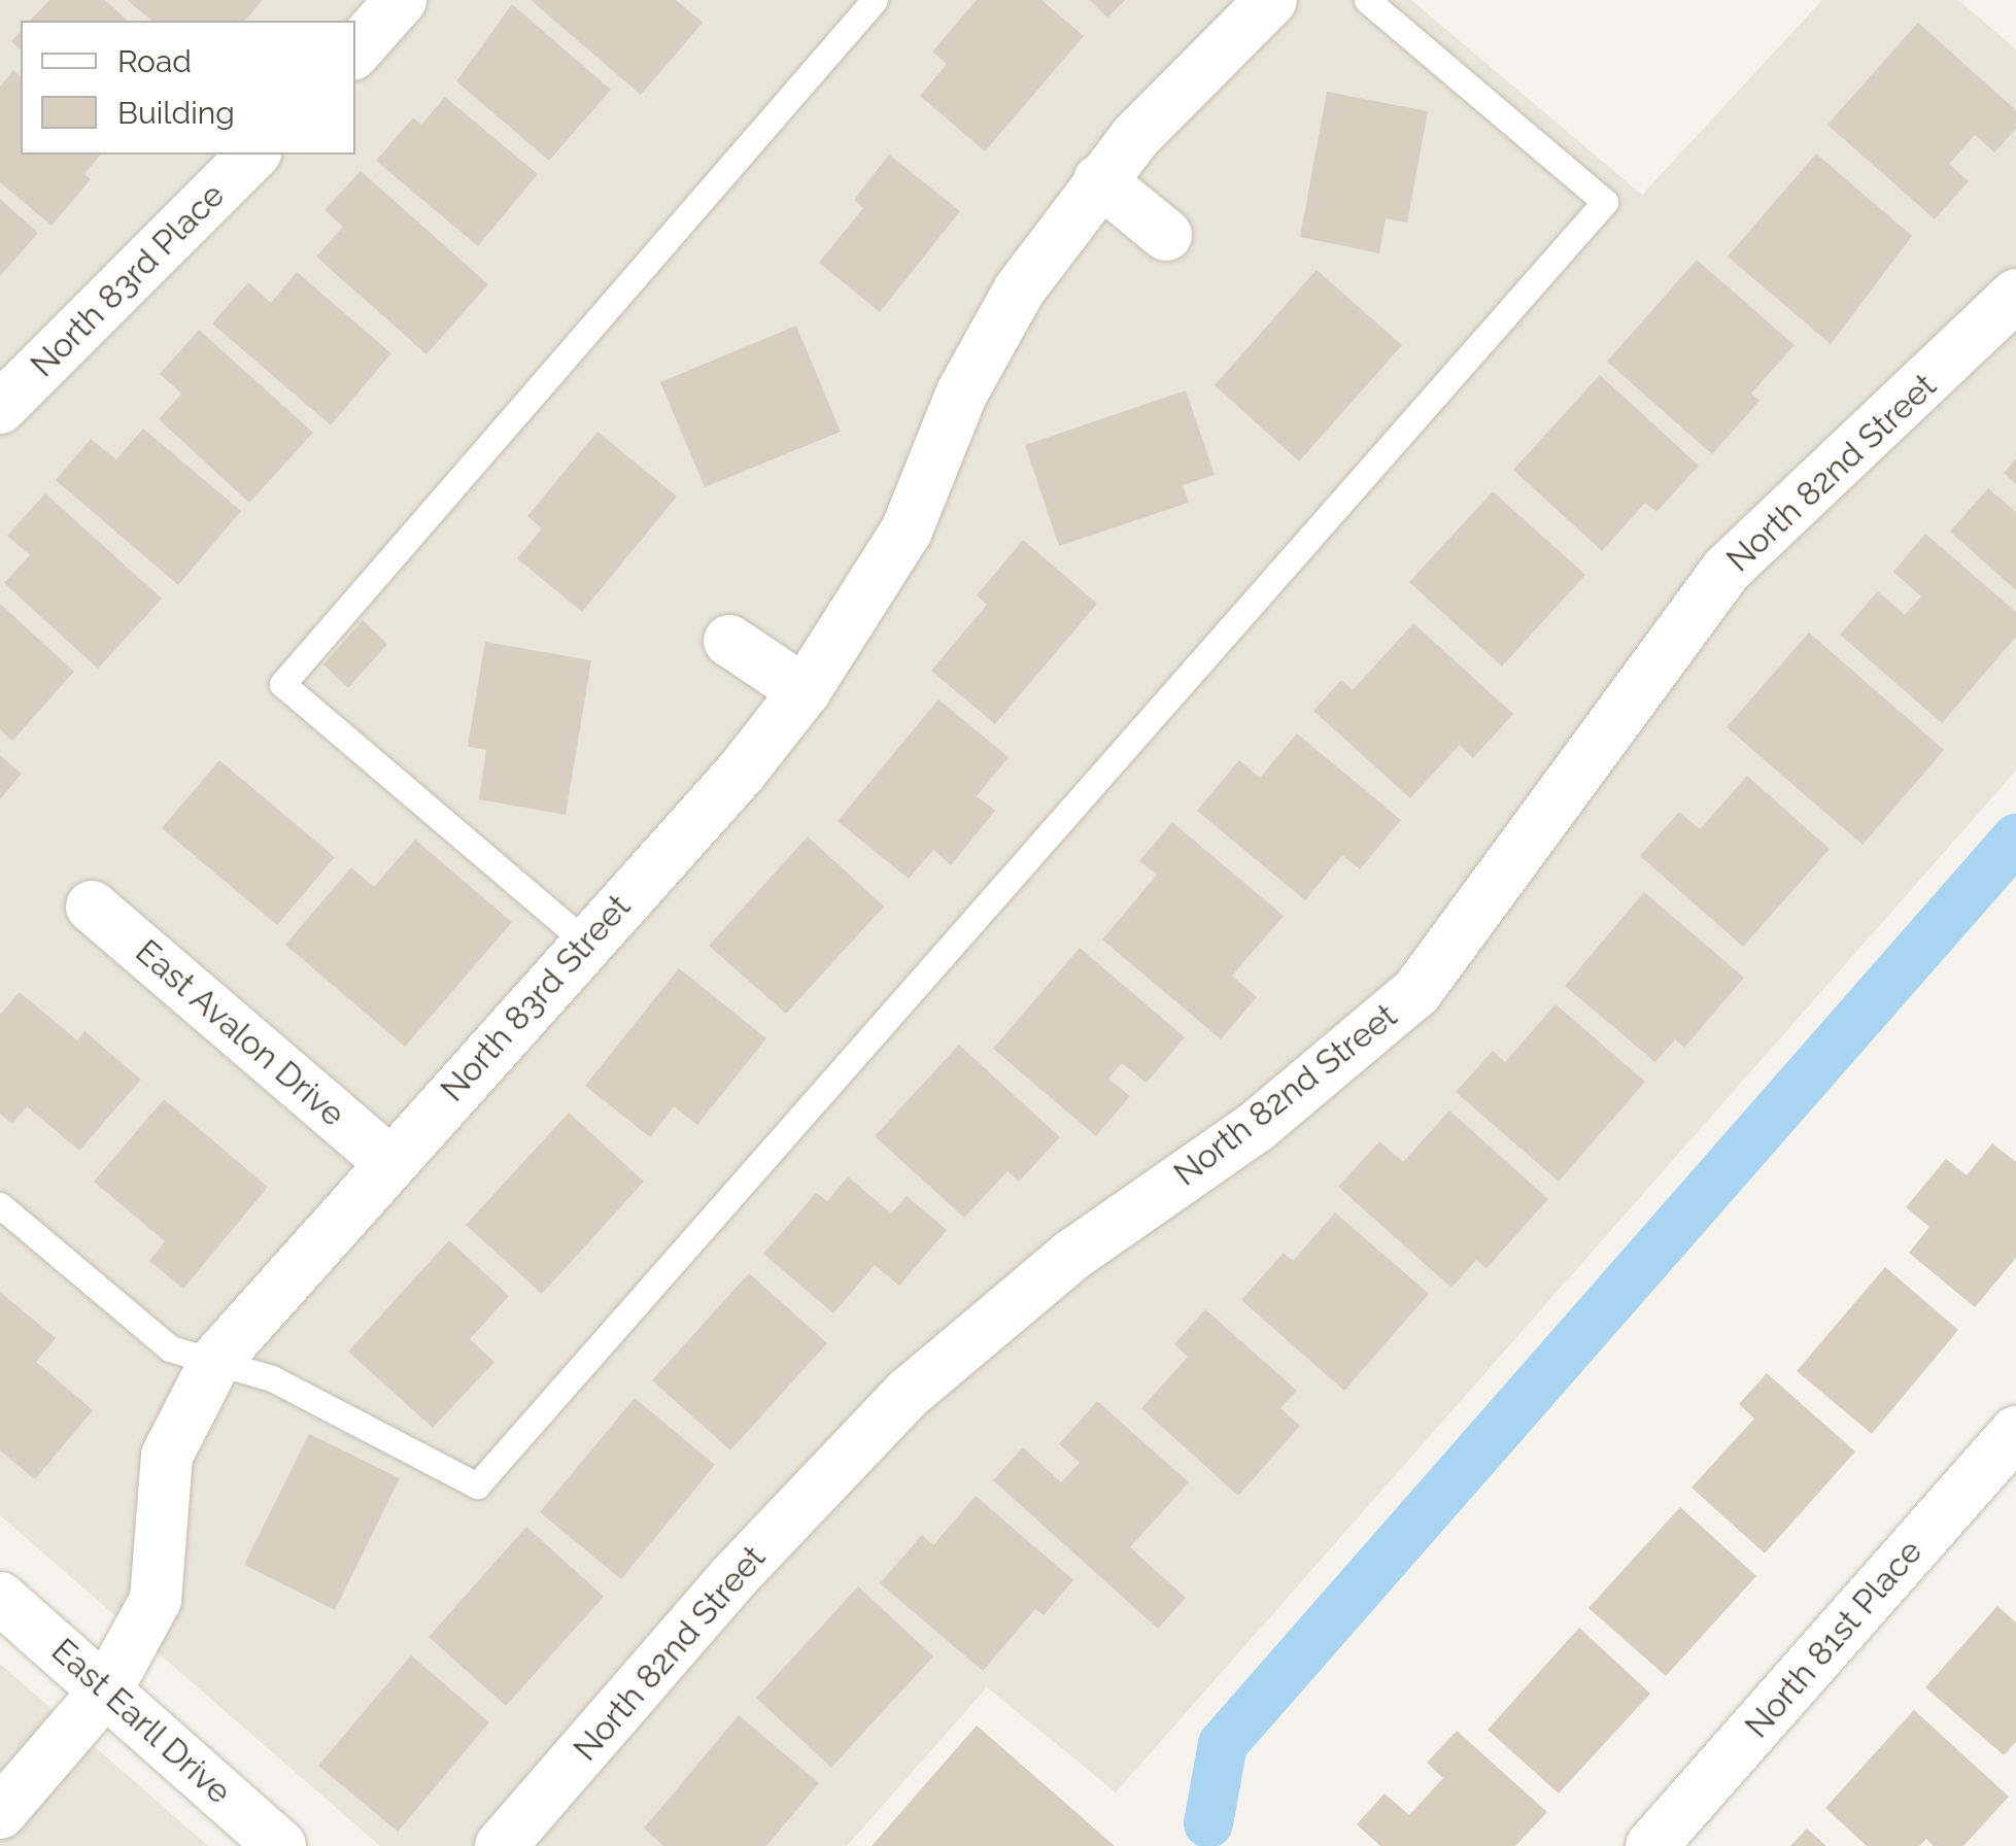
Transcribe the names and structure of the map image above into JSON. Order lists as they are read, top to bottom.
{
  "streets": {
    "street": [
      "North 83rd Place",
      "North 82nd Street",
      "North 83rd Street",
      "East Avalon Drive",
      "North 81st Place",
      "East Earll Drive"
    ]
  },
  "crossings": [
    ["North 83rd Street", "East Avalon Drive"],
    ["North 83rd Street", "East Earll Drive"]
  ],
  "legend": ["Road", "Building"]
}
